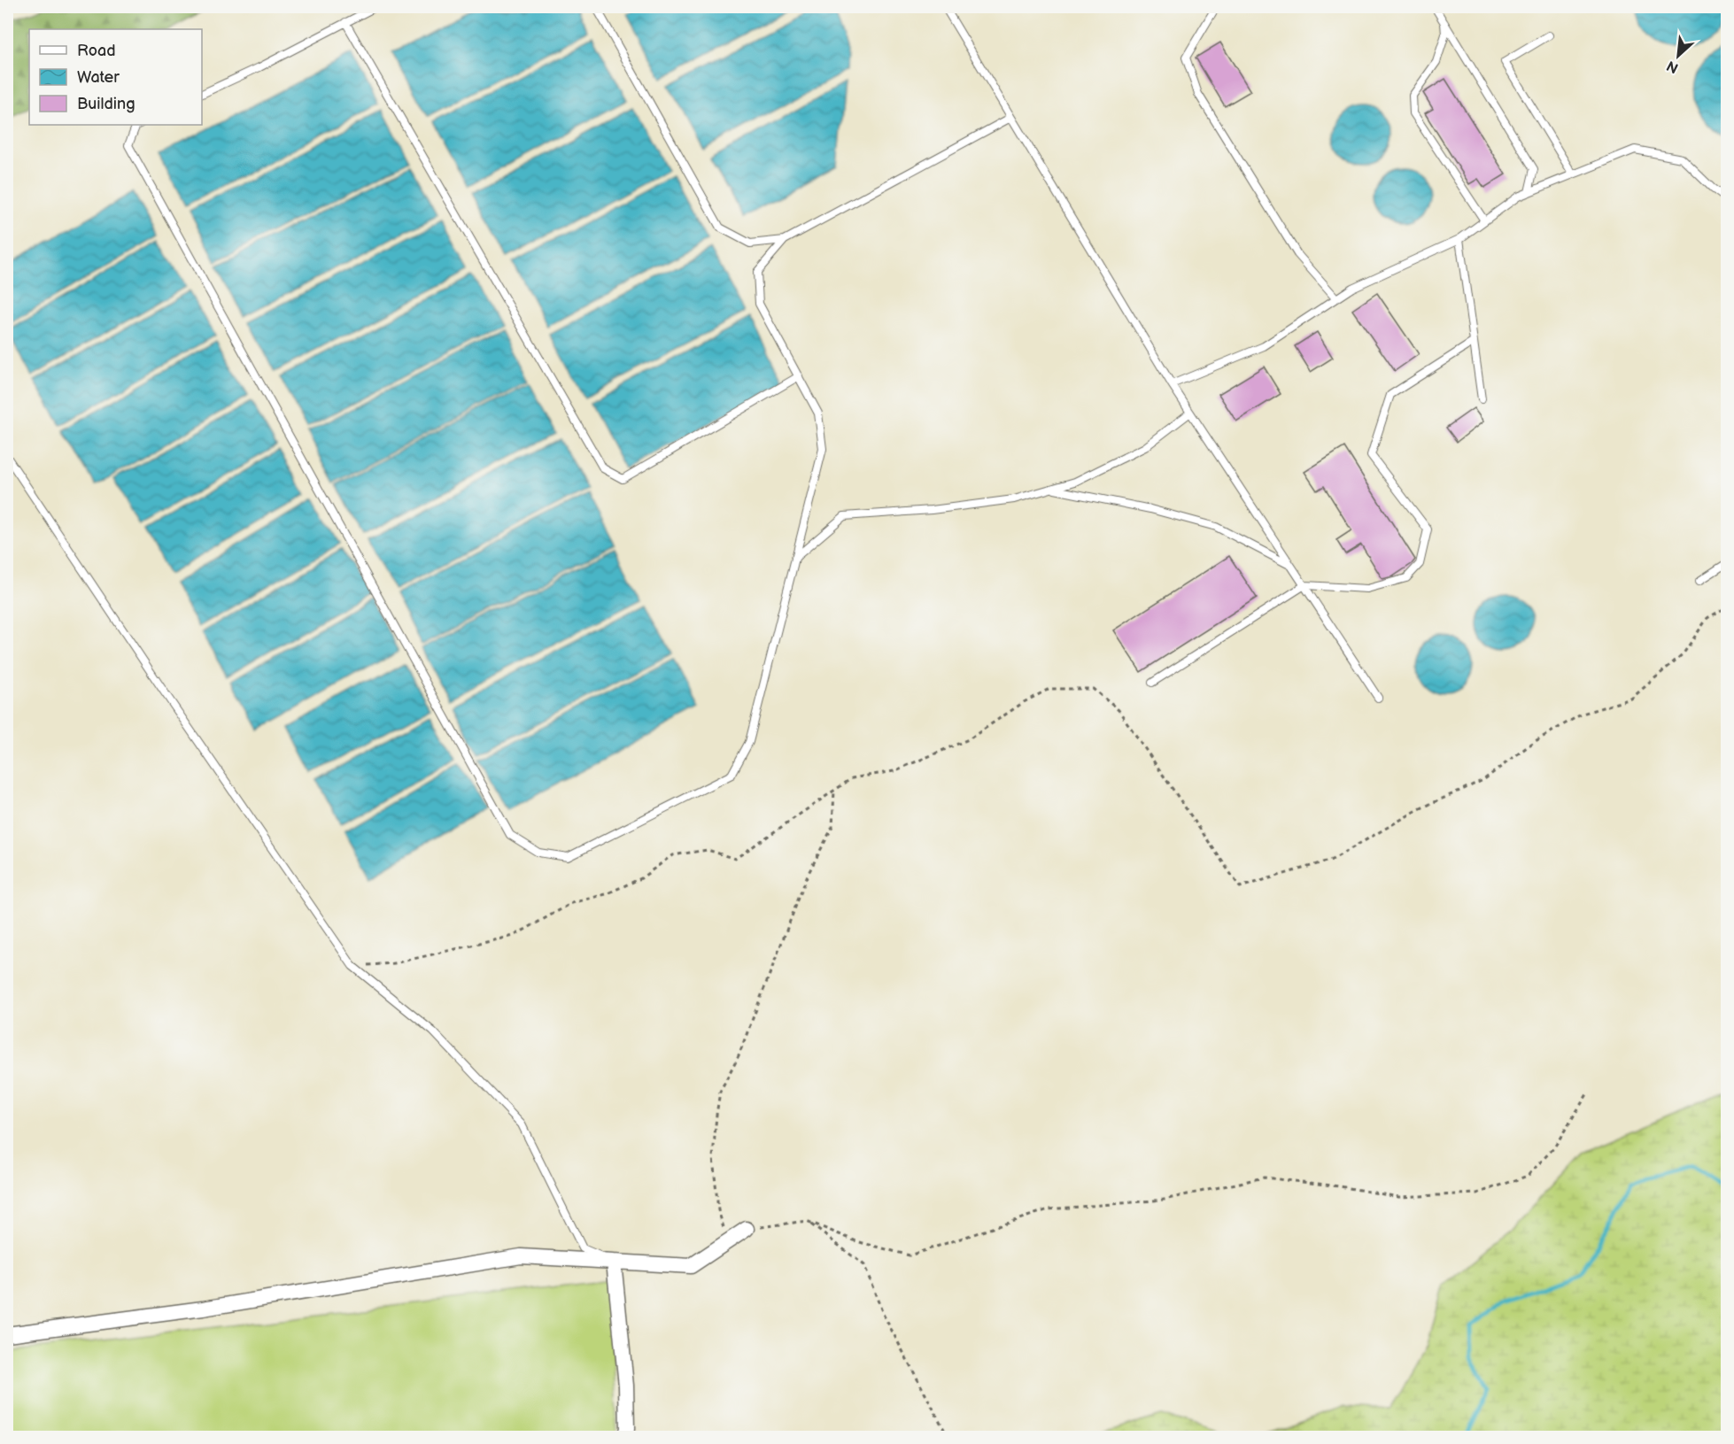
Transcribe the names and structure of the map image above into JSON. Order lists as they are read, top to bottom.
{
  "legend": ["Road", "Water", "Building"],
  "north": "bottom left"
}
